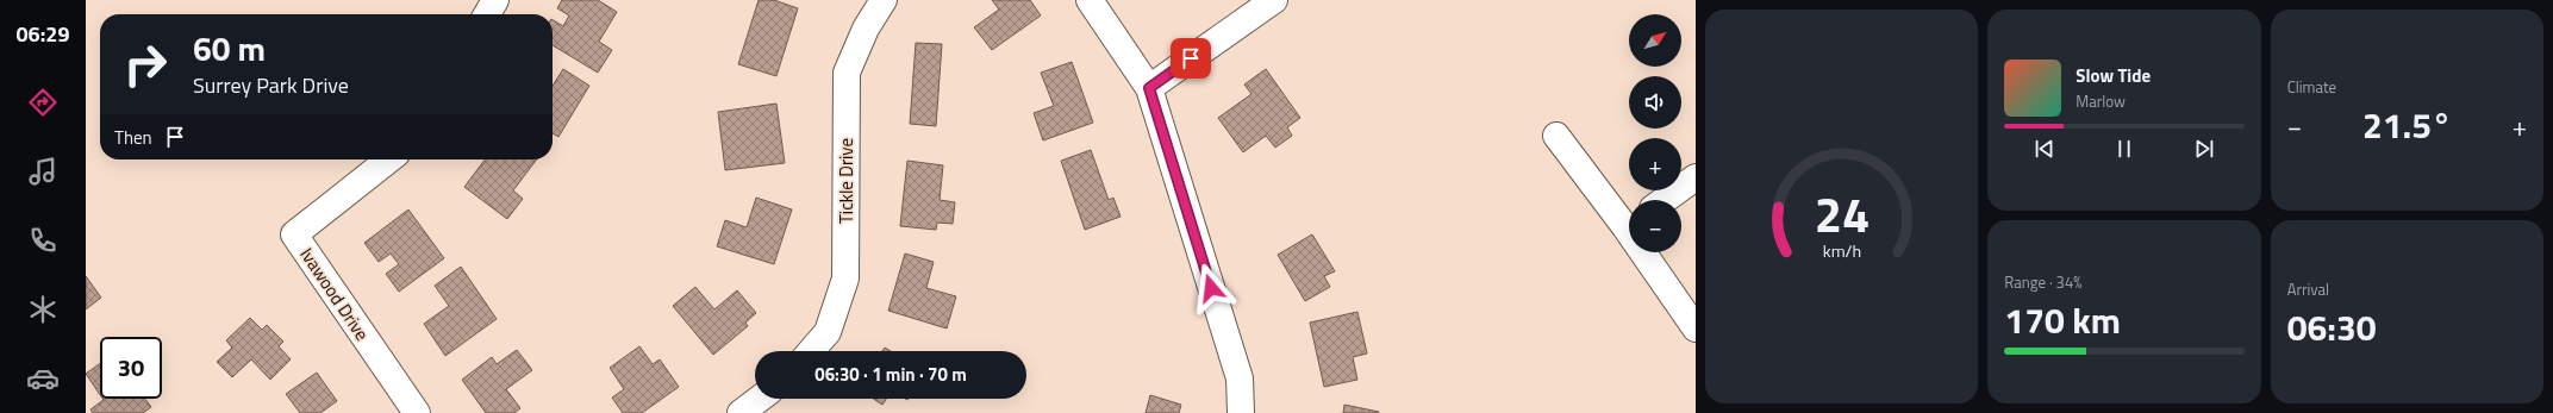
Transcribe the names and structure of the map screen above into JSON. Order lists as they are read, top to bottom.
{
  "streets": {
    "street": ["Tickle Drive", "Ivawood Drive"]
  },
  "north": "top right",
  "page": {
    "tabs": "06:29",
    "tile": [
      "Climate",
      ["Range · 34%", "170 km"],
      ["Arrival", "06:30"]
    ],
    "map_buttons": ["+", "−"],
    "turn": ["60 m", "Surrey Park Drive"],
    "song": ["Slow Tide", "Marlow"],
    "heat": ["−", "21.5°", "+"],
    "then": "Then",
    "limit": "30",
    "trip": "06:30 · 1 min · 70 m",
    "gauge": ["24", "km/h"]
  }
}
